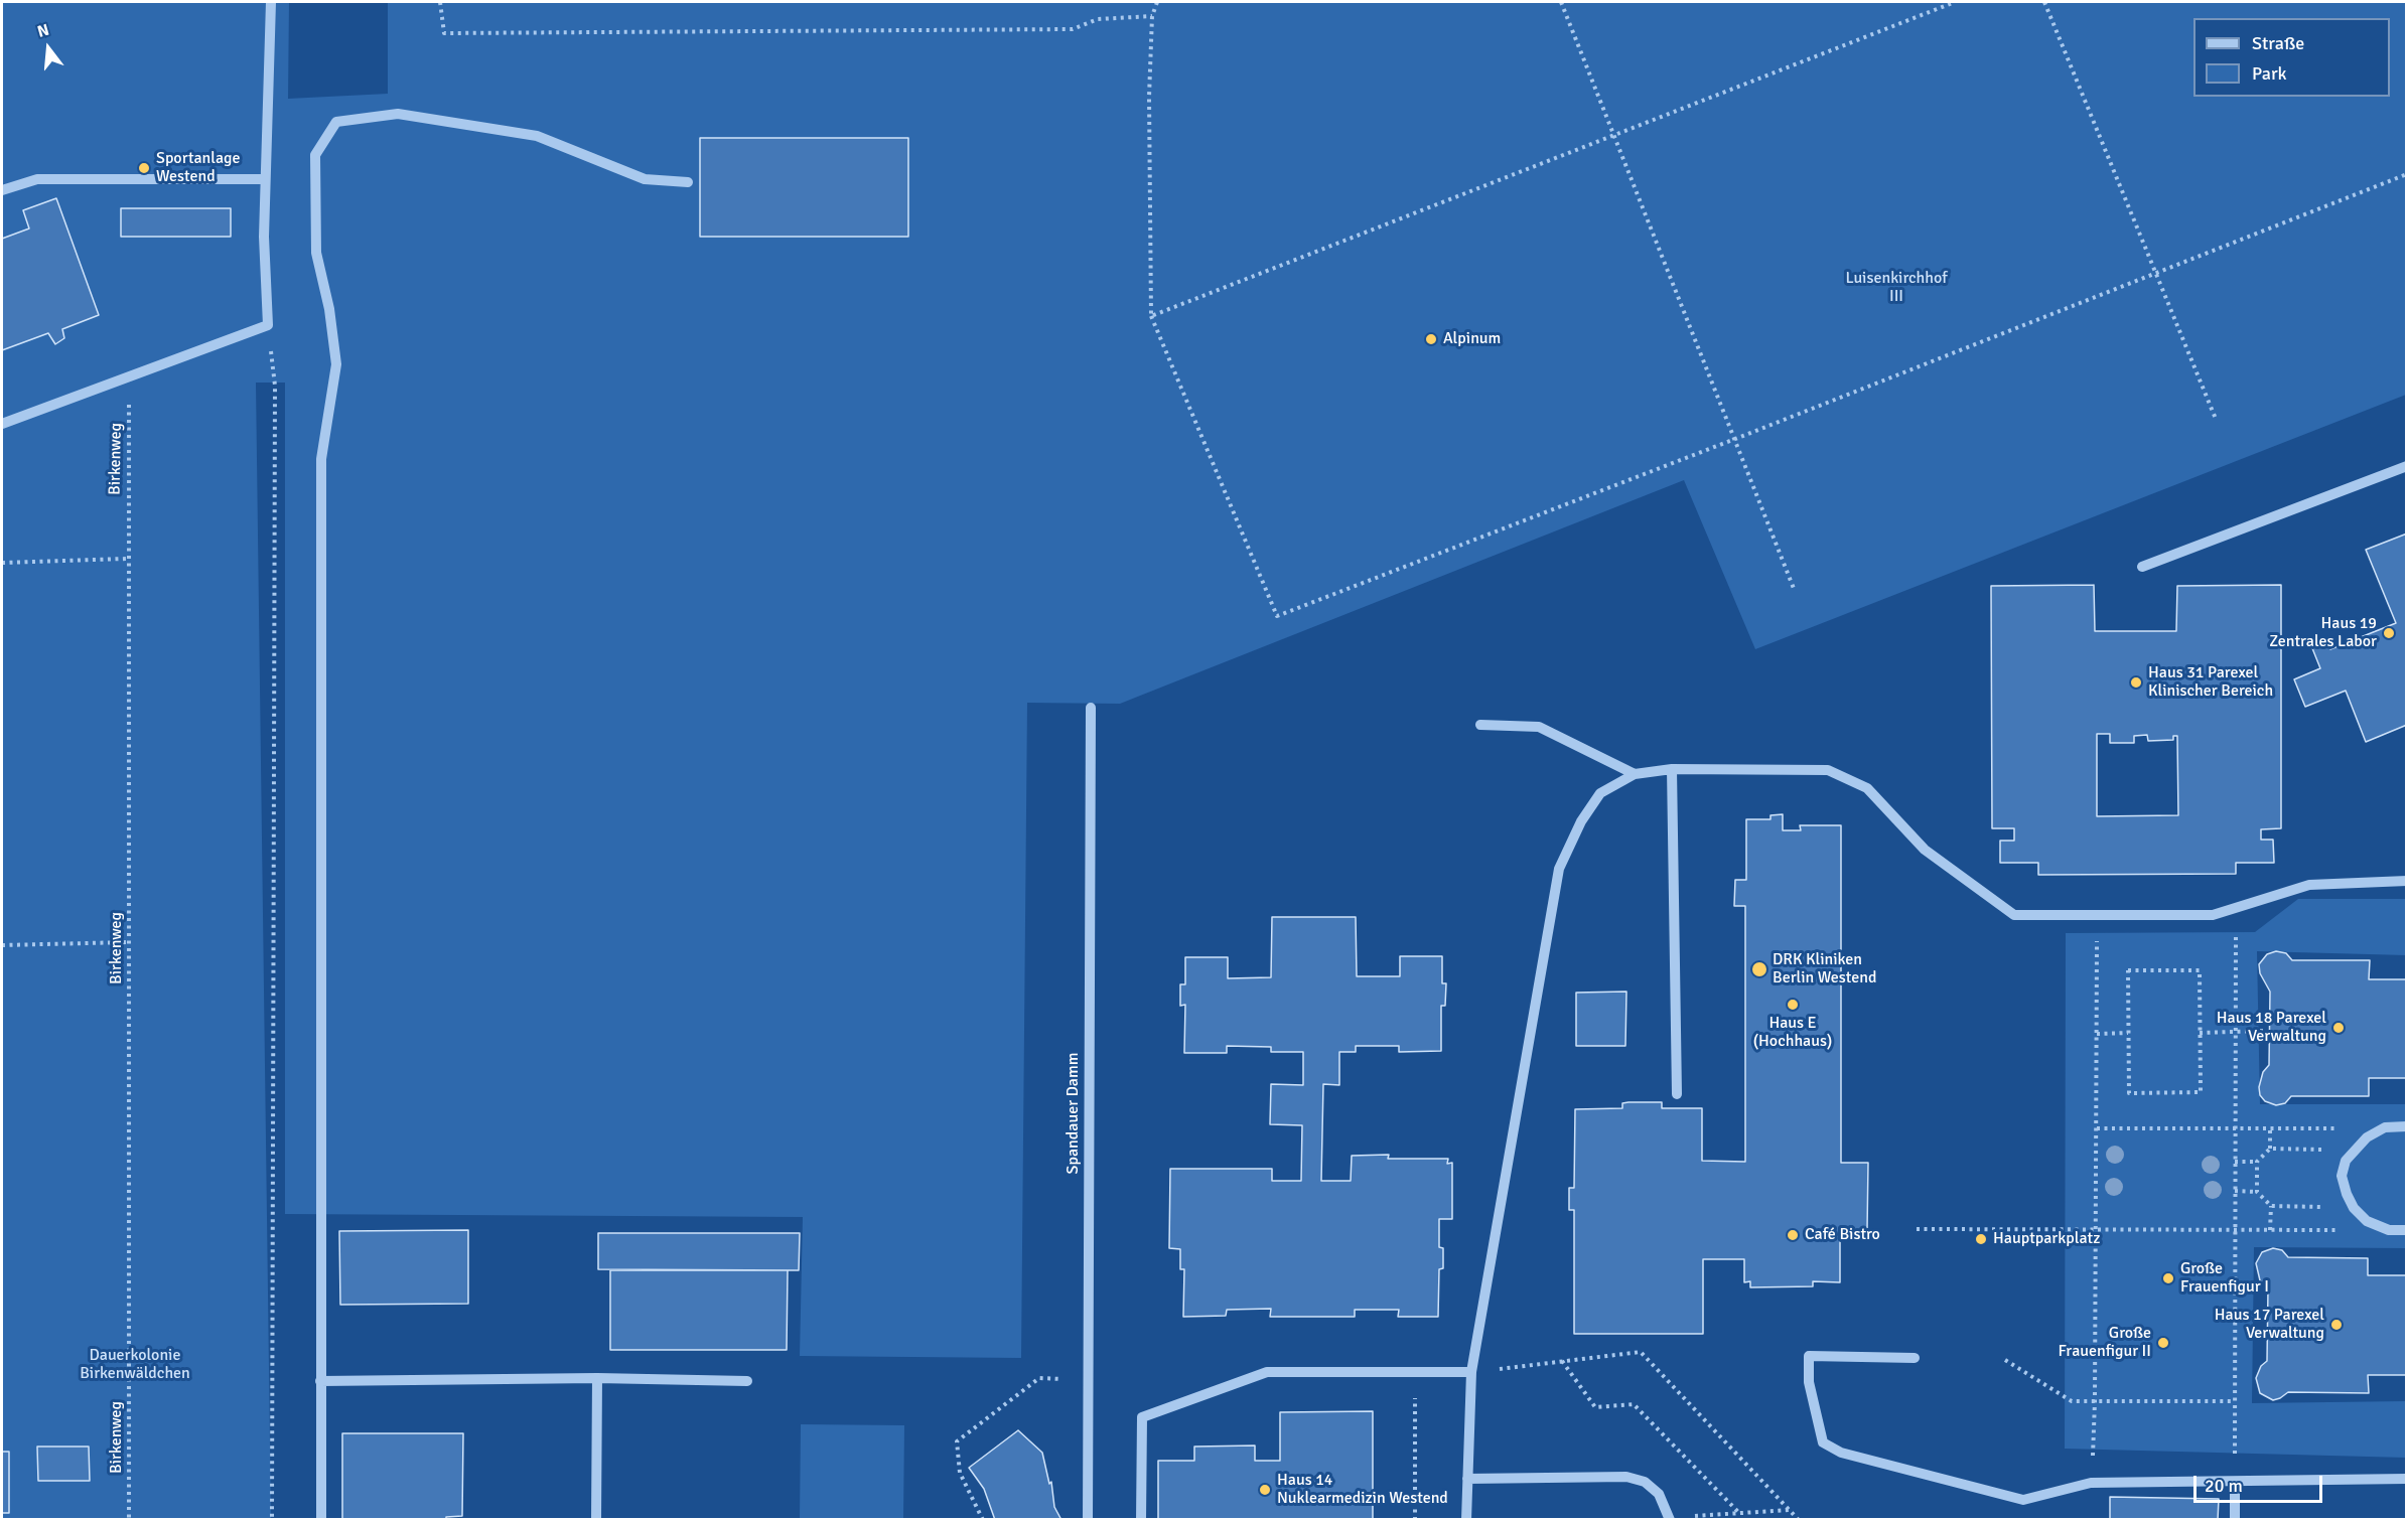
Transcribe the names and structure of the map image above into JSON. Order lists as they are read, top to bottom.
{
  "streets": {
    "street": ["Spandauer Damm"],
    "path": ["Birkenweg"]
  },
  "parks": ["Luisenkirchhof III", "Dauerkolonie Birkenwäldchen"],
  "places": [
    "Sportanlage Westend",
    "Alpinum",
    "Haus 19 Zentrales Labor",
    "Haus 31 Parexel Klinischer Bereich",
    "DRK Kliniken Berlin Westend",
    "Haus E (Hochhaus)",
    "Haus 18 Parexel Verwaltung",
    "Café Bistro",
    "Hauptparkplatz",
    "Große Frauenfigur I",
    "Haus 17 Parexel Verwaltung",
    "Große Frauenfigur II",
    "Haus 14 Nuklearmedizin Westend"
  ],
  "legend": ["Straße", "Park"],
  "scale_bar": "20 m",
  "north": "top"
}
